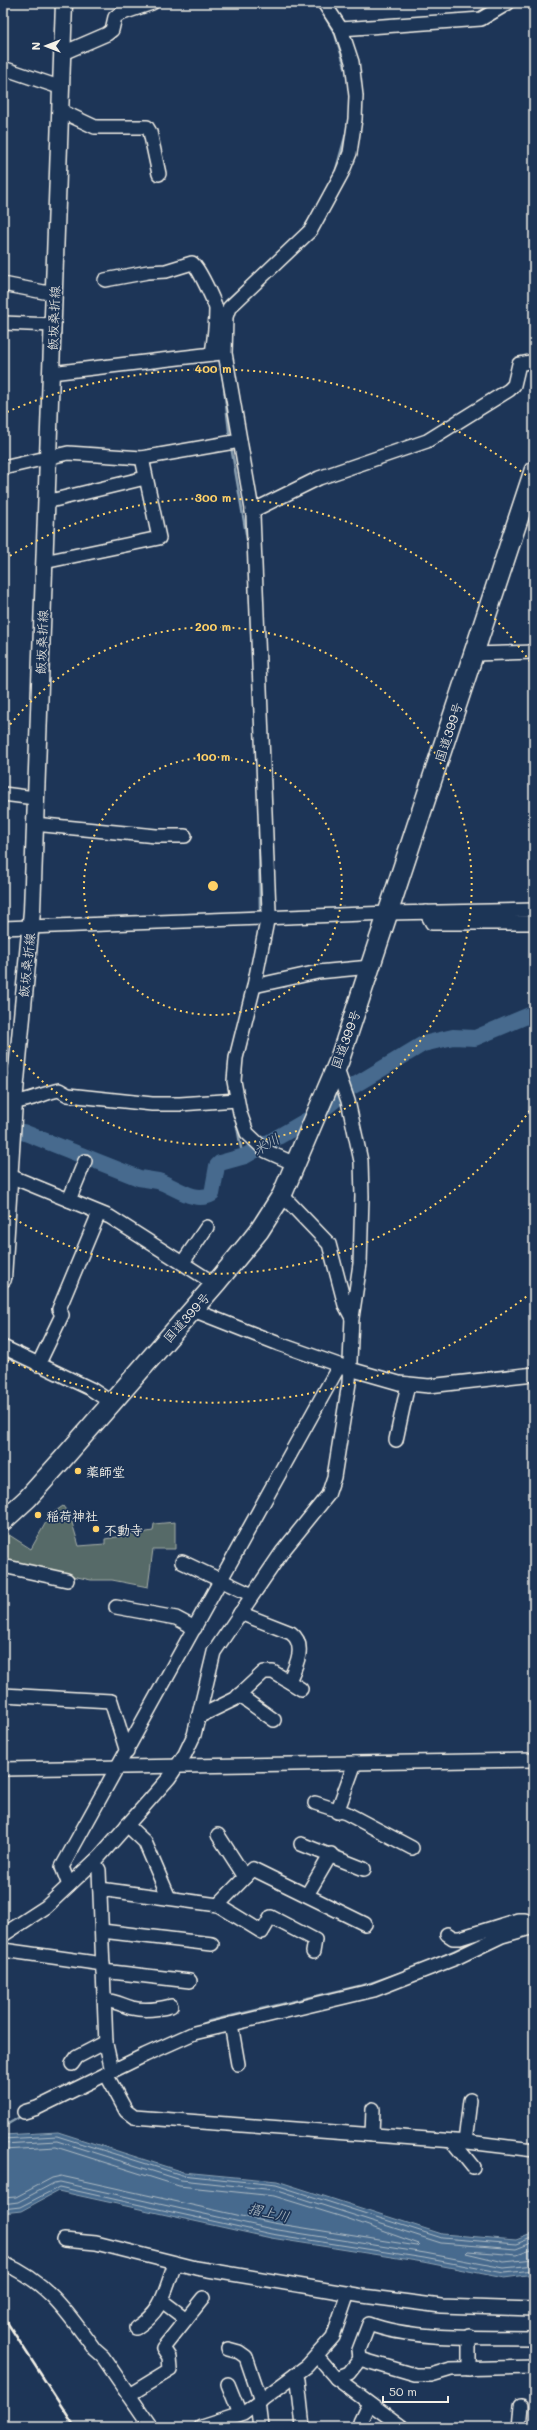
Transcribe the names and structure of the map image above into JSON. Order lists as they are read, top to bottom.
{
  "streets": {
    "highway": ["国道399号"],
    "main road": ["飯坂桑折線"]
  },
  "water": ["米川", "摺上川"],
  "places": ["薬師堂", "稲荷神社", "不動寺"],
  "scale_bar": "50 m",
  "north": "left",
  "rings": [
    "400 m",
    "300 m",
    "200 m",
    "100 m"
  ]
}
